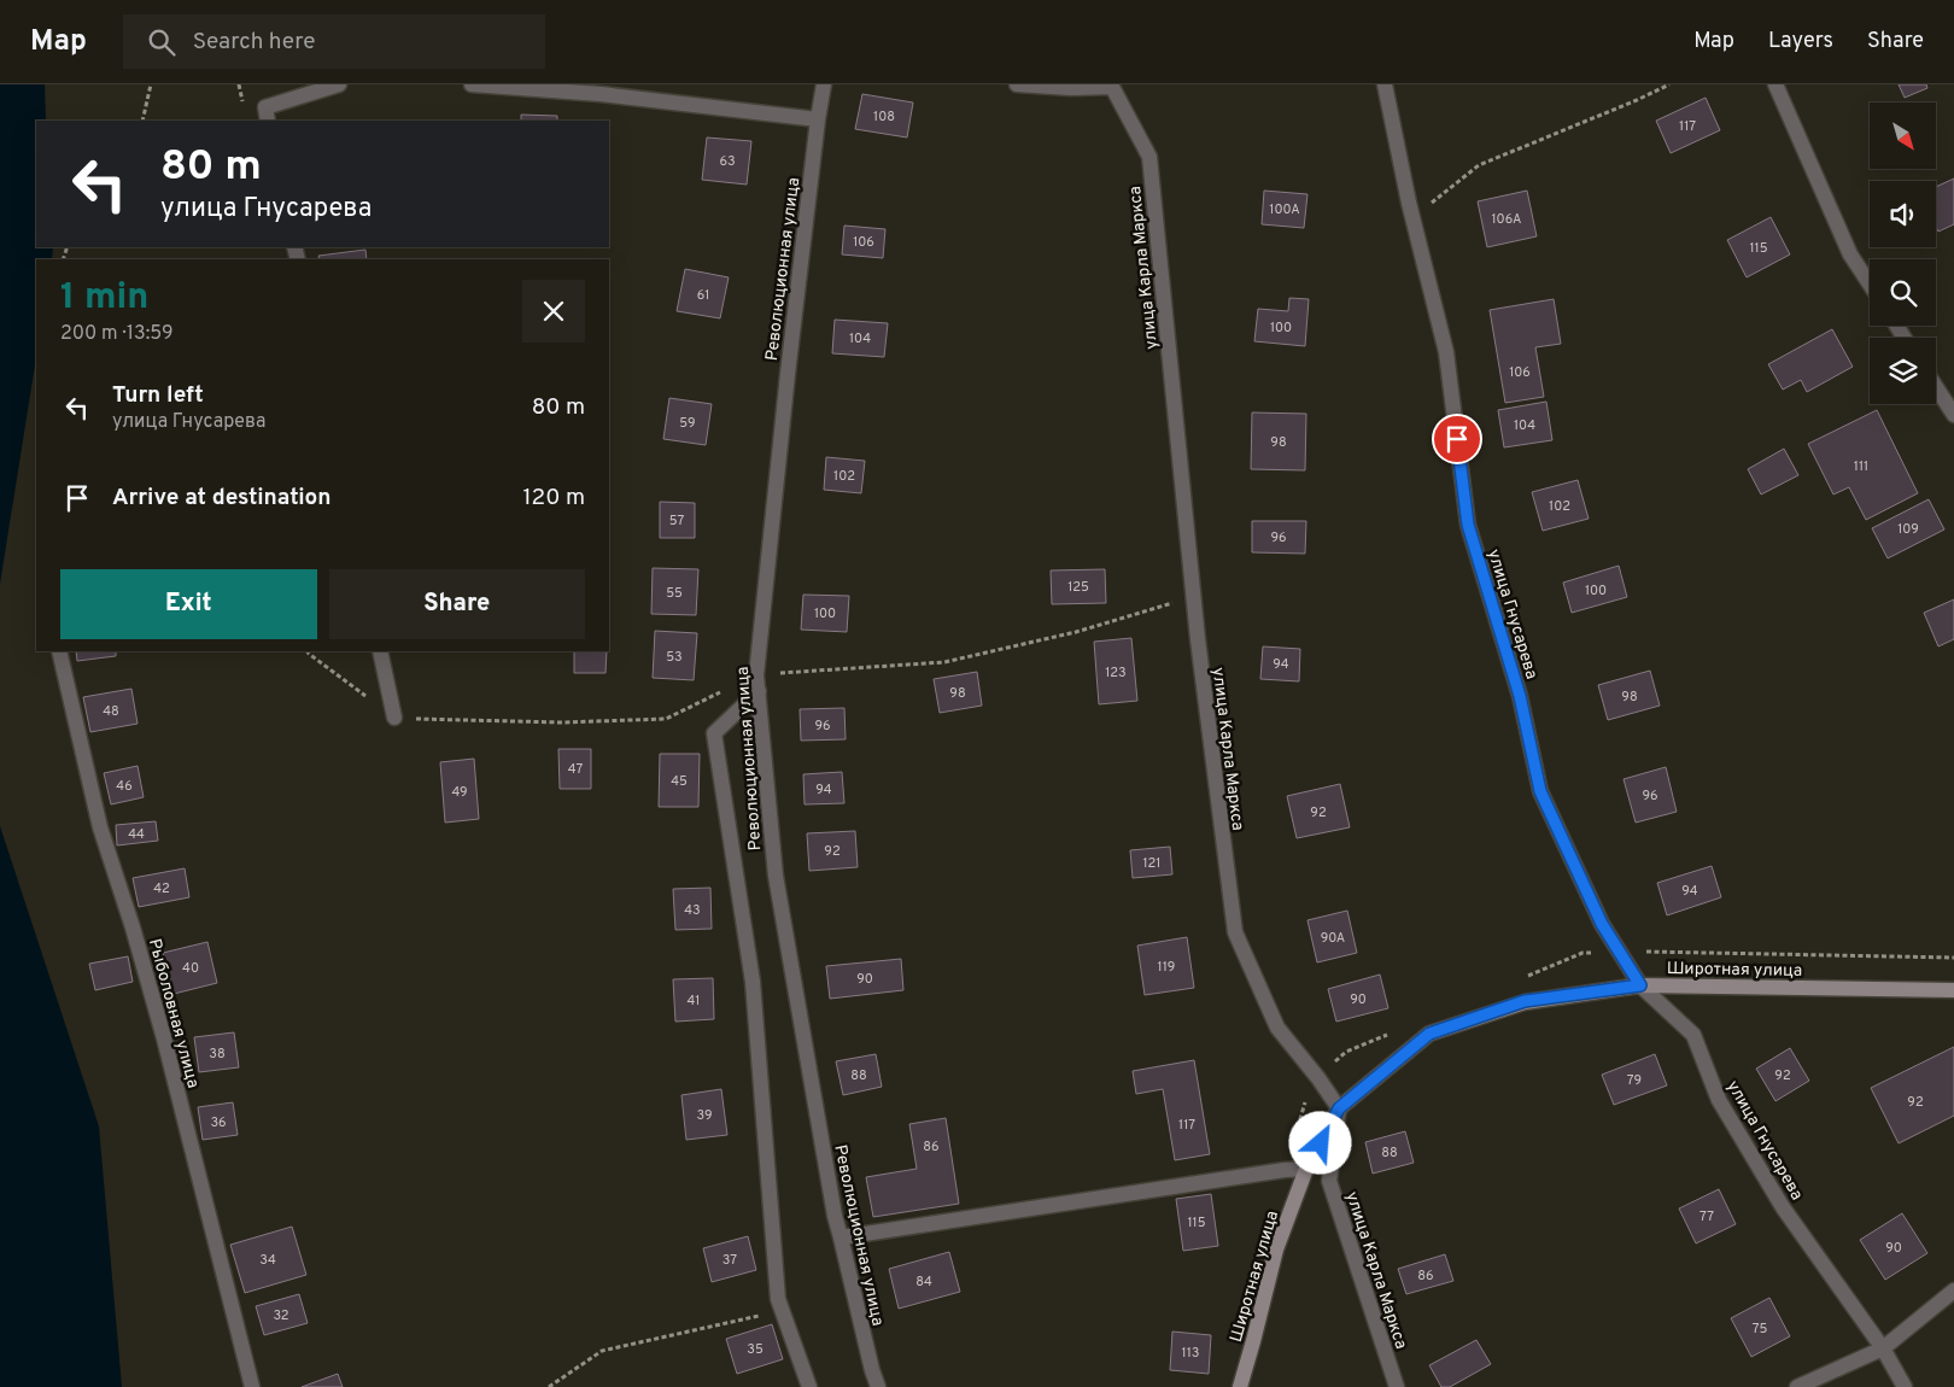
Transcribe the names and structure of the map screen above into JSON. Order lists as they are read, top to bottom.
{
  "streets": {
    "main road": ["Широтная улица"],
    "street": [
      "улица Карла Маркса",
      "Революционная улица",
      "улица Гнусарева",
      "Рыболовная улица"
    ]
  },
  "crossings": [
    ["улица Карла Маркса", "Широтная улица"],
    ["улица Гнусарева", "Широтная улица"]
  ],
  "house_numbers": [
    "108",
    "117",
    "63",
    "100А",
    "106А",
    "106",
    "115",
    "61",
    "100",
    "104",
    "106",
    "59",
    "104",
    "98",
    "111",
    "102",
    "102",
    "57",
    "109",
    "96",
    "125",
    "100",
    "55",
    "100",
    "53",
    "94",
    "123",
    "98",
    "98",
    "48",
    "96",
    "47",
    "45",
    "46",
    "94",
    "49",
    "96",
    "92",
    "44",
    "92",
    "121",
    "42",
    "94",
    "43",
    "90А",
    "119",
    "40",
    "90",
    "90",
    "41",
    "38",
    "88",
    "92",
    "79",
    "92",
    "39",
    "36",
    "117",
    "86",
    "88",
    "77",
    "115",
    "90",
    "34",
    "37",
    "86",
    "84",
    "32",
    "75",
    "35",
    "113"
  ],
  "north": "bottom right",
  "page": {
    "header": "Map",
    "search": "Search here",
    "nav": ["Map", "Layers", "Share"],
    "turn": ["80 m", "улица Гнусарева"],
    "heading": ["1 min", "200 m · 13:59"],
    "list": [
      {
        "name": "Turn left",
        "note": "улица Гнусарева",
        "value": "80 m"
      },
      {
        "name": "Arrive at destination",
        "value": "120 m"
      }
    ],
    "buttons": ["Exit", "Share"]
  }
}
